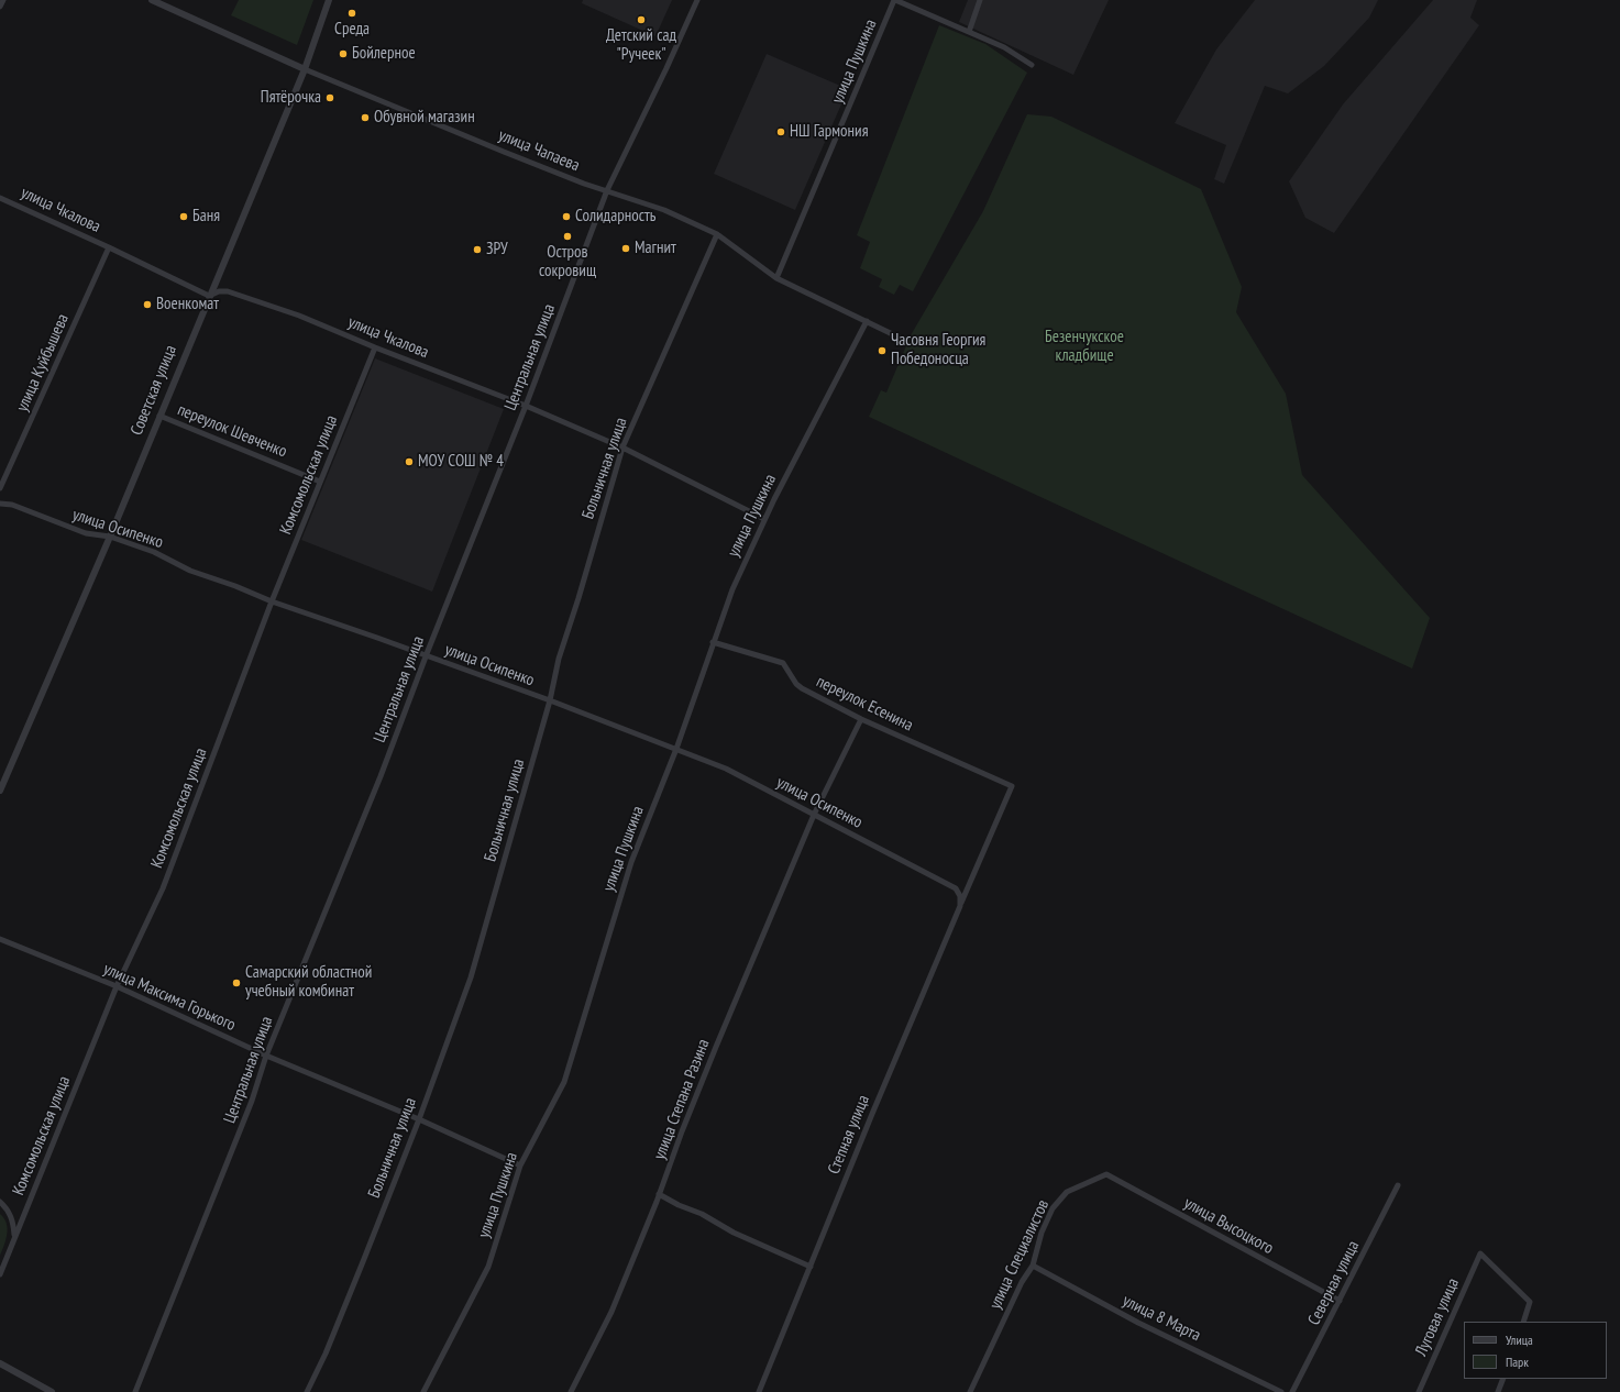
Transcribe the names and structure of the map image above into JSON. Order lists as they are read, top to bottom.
{
  "streets": {
    "street": [
      "улица Пушкина",
      "улица Чапаева",
      "улица Чкалова",
      "Центральная улица",
      "улица Куйбышева",
      "Советская улица",
      "переулок Шевченко",
      "Больничная улица",
      "Комсомольская улица",
      "улица Осипенко",
      "переулок Есенина",
      "улица Максима Горького",
      "улица Степана Разина",
      "Степная улица",
      "улица Высоцкого",
      "улица Специалистов",
      "Северная улица",
      "Луговая улица",
      "улица 8 Марта"
    ]
  },
  "crossings": [
    ["улица Пушкина", "улица Чапаева"],
    ["улица Пушкина", "улица Чкалова"],
    ["улица Пушкина", "улица Осипенко"],
    ["улица Пушкина", "переулок Есенина"],
    ["улица Пушкина", "улица Максима Горького"],
    ["улица Чапаева", "Центральная улица"],
    ["улица Чапаева", "Советская улица"],
    ["улица Чапаева", "Больничная улица"],
    ["улица Чкалова", "Центральная улица"],
    ["улица Чкалова", "улица Куйбышева"],
    ["улица Чкалова", "Советская улица"],
    ["улица Чкалова", "Больничная улица"],
    ["улица Чкалова", "Комсомольская улица"],
    ["Центральная улица", "улица Осипенко"],
    ["Центральная улица", "улица Максима Горького"],
    ["Советская улица", "переулок Шевченко"],
    ["Советская улица", "улица Осипенко"],
    ["переулок Шевченко", "Комсомольская улица"],
    ["Больничная улица", "улица Осипенко"],
    ["Больничная улица", "улица Максима Горького"],
    ["Комсомольская улица", "улица Осипенко"],
    ["Комсомольская улица", "улица Максима Горького"],
    ["улица Осипенко", "улица Степана Разина"],
    ["улица Осипенко", "Степная улица"],
    ["переулок Есенина", "улица Степана Разина"],
    ["переулок Есенина", "Степная улица"],
    ["улица Высоцкого", "улица Специалистов"],
    ["улица Высоцкого", "Северная улица"],
    ["улица Специалистов", "улица 8 Марта"]
  ],
  "parks": ["Безенчукское кладбище"],
  "places": [
    "Среда",
    "Детский сад \"Ручеек\"",
    "Бойлерное",
    "Пятёрочка",
    "Обувной магазин",
    "НШ Гармония",
    "Баня",
    "Солидарность",
    "Остров сокровищ",
    "Магнит",
    "ЗРУ",
    "Военкомат",
    "Часовня Георгия Победоносца",
    "МОУ СОШ № 4",
    "Самарский областной учебный комбинат"
  ],
  "legend": ["Улица", "Парк"]
}
